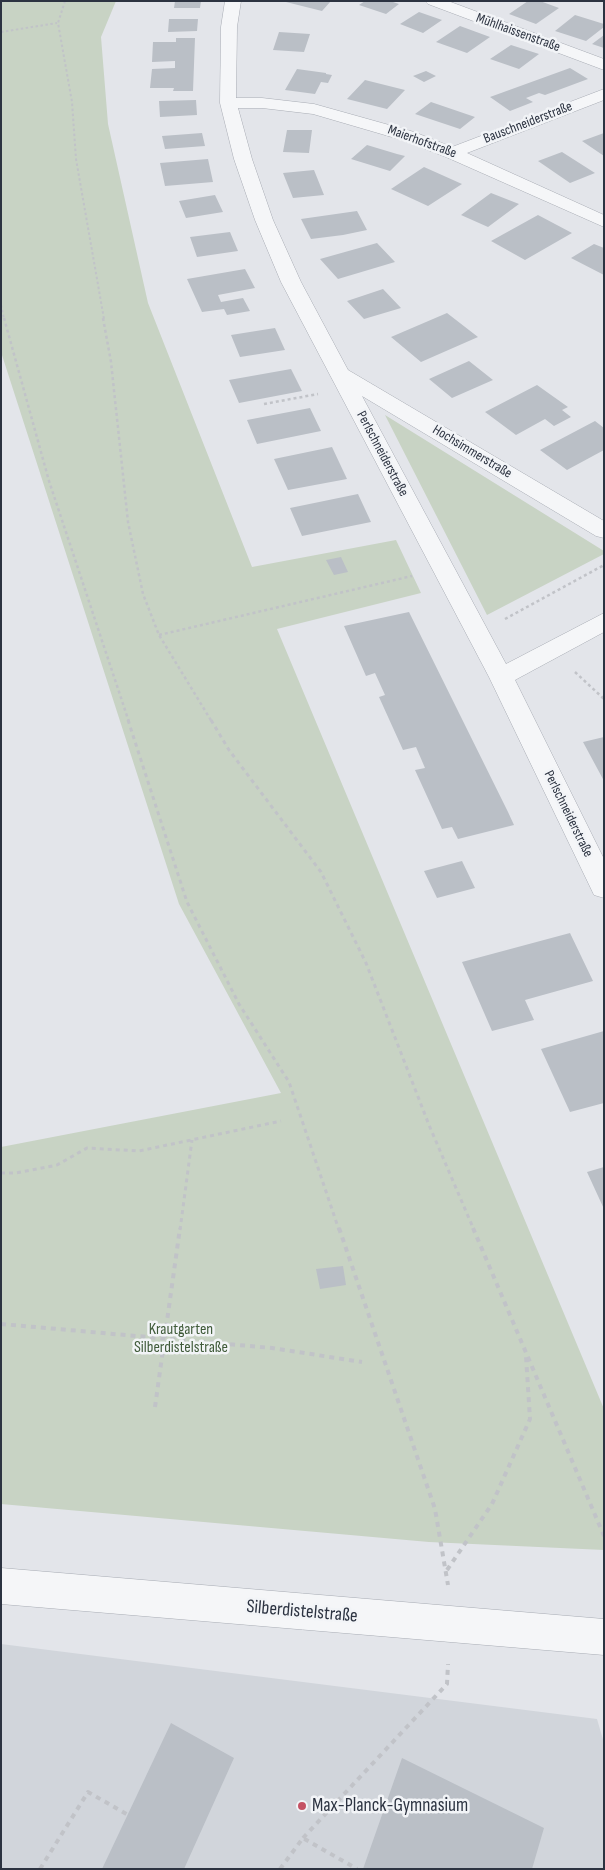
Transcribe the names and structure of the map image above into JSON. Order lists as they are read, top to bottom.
{
  "streets": {
    "street": [
      "Mühlhaissenstraße",
      "Bauschneiderstraße",
      "Maierhofstraße",
      "Hochsimmerstraße",
      "Perlschneiderstraße",
      "Silberdistelstraße"
    ]
  },
  "crossings": [
    ["Bauschneiderstraße", "Maierhofstraße"],
    ["Maierhofstraße", "Perlschneiderstraße"],
    ["Hochsimmerstraße", "Perlschneiderstraße"]
  ],
  "parks": ["Krautgarten Silberdistelstraße"],
  "places": ["Max-Planck-Gymnasium"]
}
